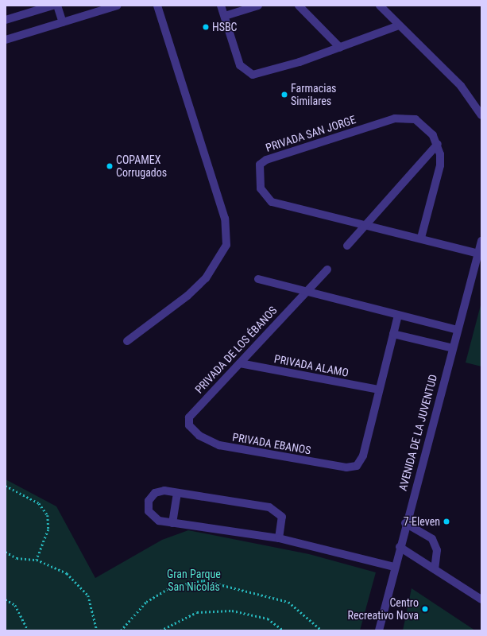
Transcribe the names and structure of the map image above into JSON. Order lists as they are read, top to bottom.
{
  "streets": {
    "street": [
      "PRIVADA SAN JORGE",
      "PRIVADA DE LOS ÉBANOS",
      "PRIVADA ALAMO",
      "AVENIDA DE LA JUVENTUD",
      "PRIVADA EBANOS"
    ]
  },
  "crossings": [
    ["PRIVADA SAN JORGE", "AVENIDA DE LA JUVENTUD"],
    ["PRIVADA DE LOS ÉBANOS", "PRIVADA ALAMO"],
    ["PRIVADA DE LOS ÉBANOS", "PRIVADA EBANOS"],
    ["PRIVADA ALAMO", "PRIVADA EBANOS"]
  ],
  "parks": ["Gran Parque San Nicolás"],
  "places": [
    "HSBC",
    "Farmacias Similares",
    "COPAMEX Corrugados",
    "7-Eleven",
    "Centro Recreativo Nova"
  ]
}
